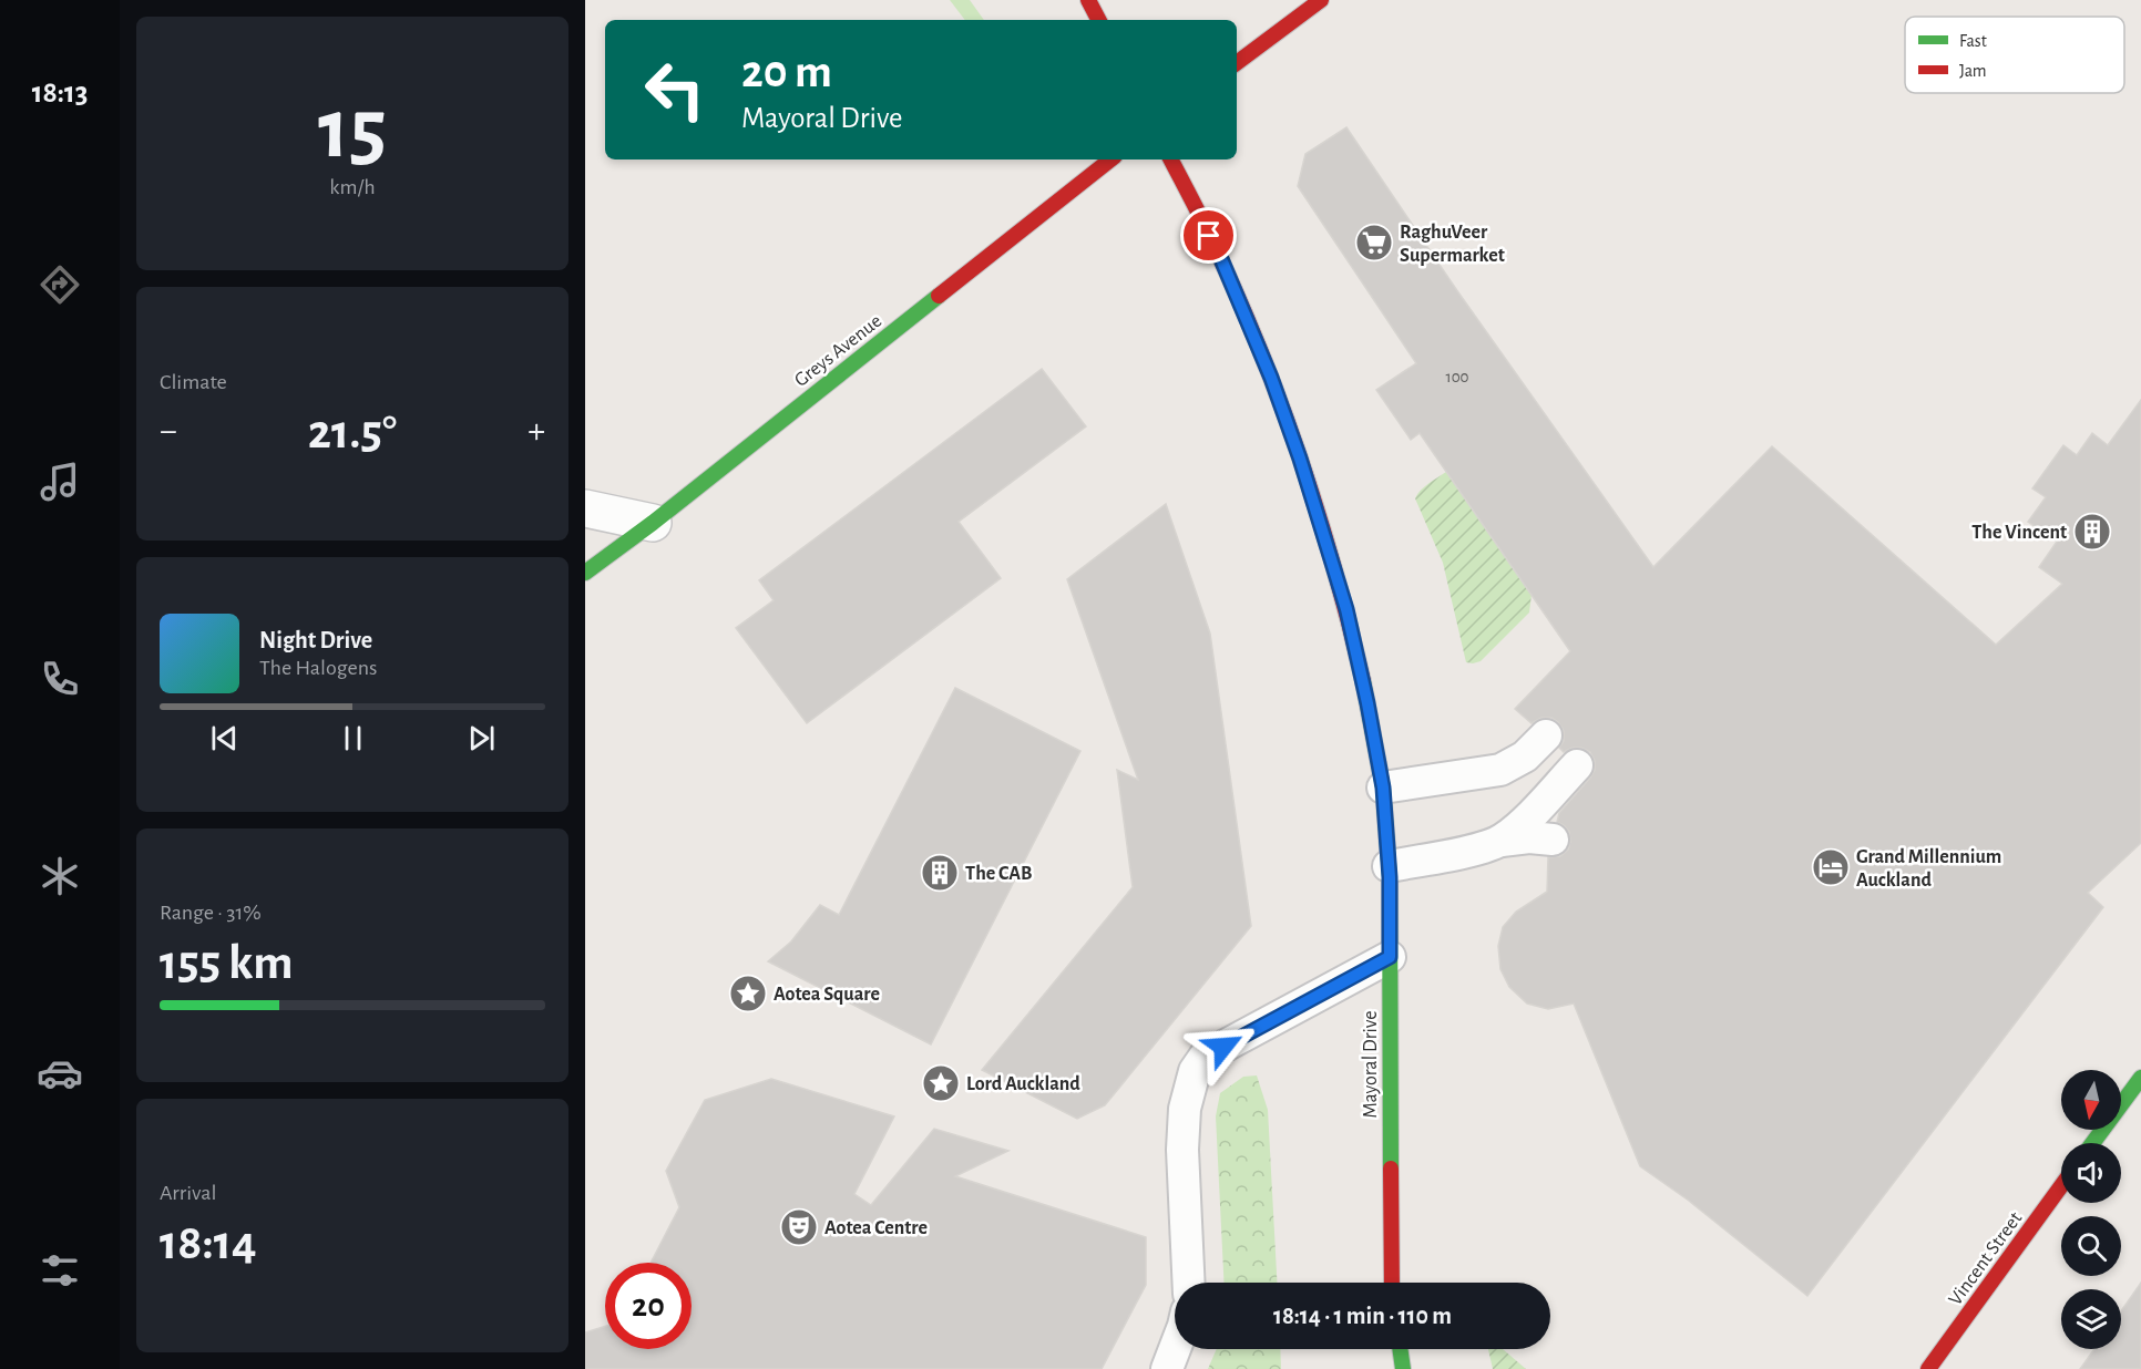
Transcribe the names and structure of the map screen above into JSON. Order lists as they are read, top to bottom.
{
  "streets": {
    "main road": ["Greys Avenue", "Mayoral Drive", "Vincent Street"]
  },
  "places": {
    "supermarket": ["RaghuVeer Supermarket"],
    "building": ["The Vincent", "The CAB"],
    "hotel": ["Grand Millennium Auckland"],
    "place": ["Aotea Square", "Lord Auckland"],
    "theatre": ["Aotea Centre"]
  },
  "house_numbers": ["100"],
  "legend": ["Fast", "Jam"],
  "north": "bottom",
  "page": {
    "tabs": "18:13",
    "tile": [
      ["15", "km/h"],
      "Climate",
      ["Range · 31%", "155 km"],
      ["Arrival", "18:14"]
    ],
    "turn": ["20 m", "Mayoral Drive"],
    "heat": ["−", "21.5°", "+"],
    "song": ["Night Drive", "The Halogens"],
    "limit": "20",
    "trip": "18:14 · 1 min · 110 m"
  }
}
